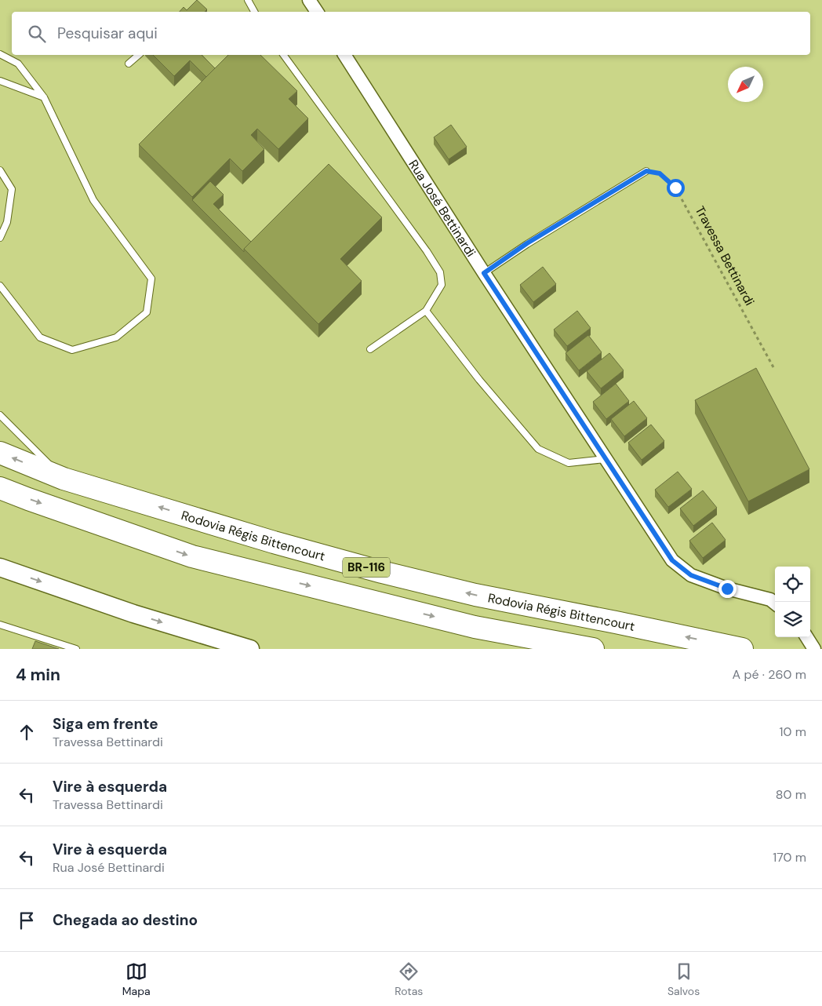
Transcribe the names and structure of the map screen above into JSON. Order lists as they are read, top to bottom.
{
  "streets": {
    "highway": ["Rodovia Régis Bittencourt", "BR-116"],
    "street": ["Rua José Bettinardi"],
    "path": ["Travessa Bettinardi"]
  },
  "north": "bottom left",
  "page": {
    "search": "Pesquisar aqui",
    "heading": ["4 min", "A pé · 260 m"],
    "list": [
      ["Siga em frente", "Travessa Bettinardi", "10 m"],
      ["Vire à esquerda", "Travessa Bettinardi", "80 m"],
      ["Vire à esquerda", "Rua José Bettinardi", "170 m"],
      "Chegada ao destino"
    ],
    "nav": ["Mapa", "Rotas", "Salvos"]
  }
}
